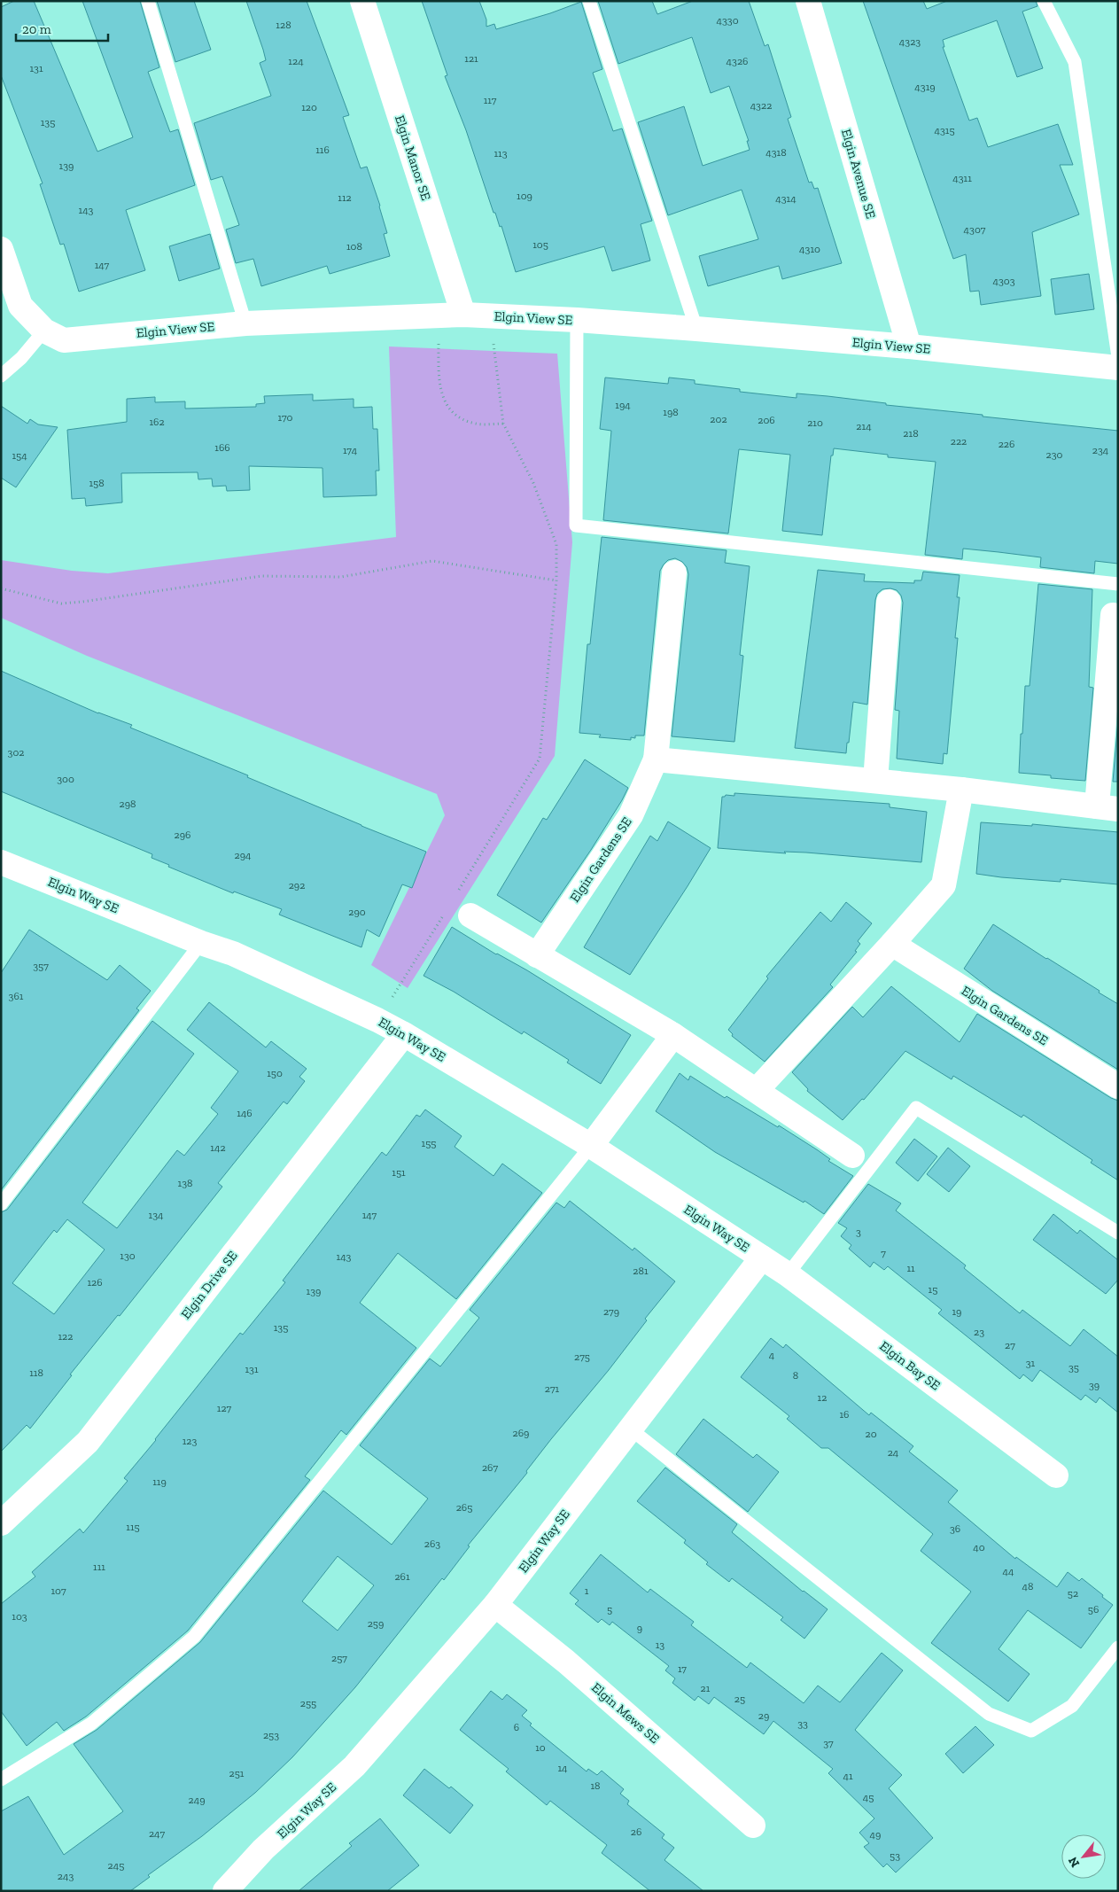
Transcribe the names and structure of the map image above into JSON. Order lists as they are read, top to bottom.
{
  "streets": {
    "street": [
      "Elgin Manor SE",
      "Elgin Avenue SE",
      "Elgin View SE",
      "Elgin Gardens SE",
      "Elgin Way SE",
      "Elgin Drive SE",
      "Elgin Bay SE",
      "Elgin Mews SE"
    ]
  },
  "crossings": [
    ["Elgin Manor SE", "Elgin View SE"],
    ["Elgin Avenue SE", "Elgin View SE"],
    ["Elgin Way SE", "Elgin Drive SE"],
    ["Elgin Way SE", "Elgin Bay SE"],
    ["Elgin Way SE", "Elgin Mews SE"]
  ],
  "house_numbers": [
    "4330",
    "128",
    "4323",
    "121",
    "124",
    "4326",
    "131",
    "4319",
    "117",
    "4322",
    "120",
    "135",
    "4315",
    "116",
    "4318",
    "113",
    "139",
    "4311",
    "109",
    "112",
    "4314",
    "143",
    "4307",
    "105",
    "108",
    "4310",
    "147",
    "4303",
    "194",
    "198",
    "170",
    "202",
    "206",
    "162",
    "210",
    "214",
    "218",
    "222",
    "226",
    "166",
    "174",
    "234",
    "230",
    "154",
    "158",
    "302",
    "300",
    "298",
    "296",
    "294",
    "292",
    "290",
    "357",
    "361",
    "150",
    "146",
    "155",
    "142",
    "151",
    "138",
    "134",
    "147",
    "3",
    "7",
    "130",
    "143",
    "11",
    "281",
    "126",
    "15",
    "139",
    "279",
    "19",
    "135",
    "23",
    "122",
    "27",
    "4",
    "275",
    "31",
    "35",
    "131",
    "118",
    "8",
    "39",
    "271",
    "12",
    "127",
    "16",
    "269",
    "20",
    "123",
    "24",
    "267",
    "119",
    "265",
    "115",
    "36",
    "263",
    "40",
    "111",
    "44",
    "261",
    "48",
    "107",
    "1",
    "52",
    "5",
    "56",
    "103",
    "259",
    "9",
    "13",
    "257",
    "17",
    "21",
    "25",
    "255",
    "29",
    "33",
    "6",
    "253",
    "37",
    "10",
    "14",
    "251",
    "41",
    "18",
    "45",
    "249",
    "26",
    "247",
    "49",
    "53",
    "245",
    "243"
  ],
  "scale_bar": "20 m",
  "north": "bottom left"
}
